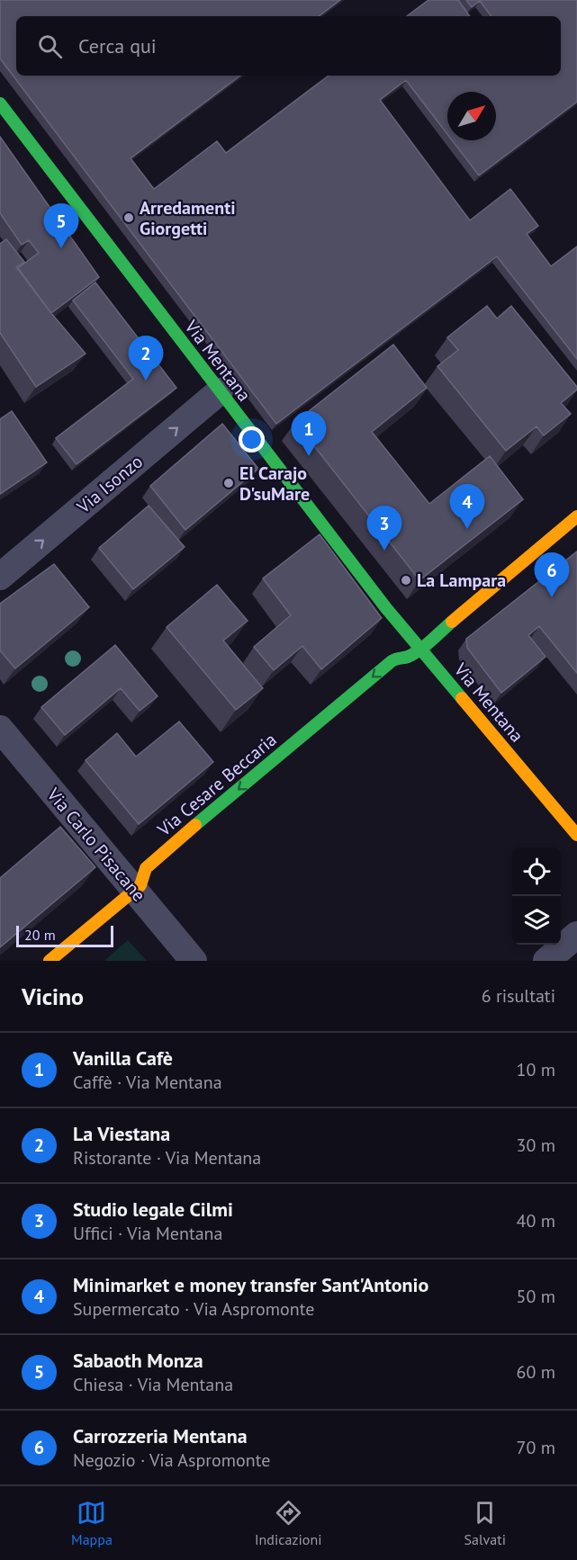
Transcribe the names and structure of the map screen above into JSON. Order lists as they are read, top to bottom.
{
  "streets": {
    "street": [
      "Via Mentana",
      "Via Isonzo",
      "Via Cesare Beccaria",
      "Via Carlo Pisacane"
    ]
  },
  "crossings": [
    ["Via Mentana", "Via Isonzo"],
    ["Via Mentana", "Via Cesare Beccaria"],
    ["Via Cesare Beccaria", "Via Carlo Pisacane"]
  ],
  "one_way": ["Via Isonzo", "Via Cesare Beccaria"],
  "places": ["Arredamenti Giorgetti", "El Carajo D'suMare", "La Lampara"],
  "scale_bar": "20 m",
  "north": "top right",
  "page": {
    "search": "Cerca qui",
    "pins": [
      "5",
      "2",
      "1",
      "4",
      "3",
      "6"
    ],
    "scale": "20 m",
    "heading": ["Vicino", "6 risultati"],
    "list": [
      {
        "mark": "1",
        "name": "Vanilla Cafè",
        "note": "Caffè · Via Mentana",
        "value": "10 m"
      },
      {
        "mark": "2",
        "name": "La Viestana",
        "note": "Ristorante · Via Mentana",
        "value": "30 m"
      },
      {
        "mark": "3",
        "name": "Studio legale Cilmi",
        "note": "Uffici · Via Mentana",
        "value": "40 m"
      },
      {
        "mark": "4",
        "name": "Minimarket e money transfer Sant'Antonio",
        "note": "Supermercato · Via Aspromonte",
        "value": "50 m"
      },
      {
        "mark": "5",
        "name": "Sabaoth Monza",
        "note": "Chiesa · Via Mentana",
        "value": "60 m"
      },
      {
        "mark": "6",
        "name": "Carrozzeria Mentana",
        "note": "Negozio · Via Aspromonte",
        "value": "70 m"
      }
    ],
    "nav": ["Mappa", "Indicazioni", "Salvati"]
  }
}
